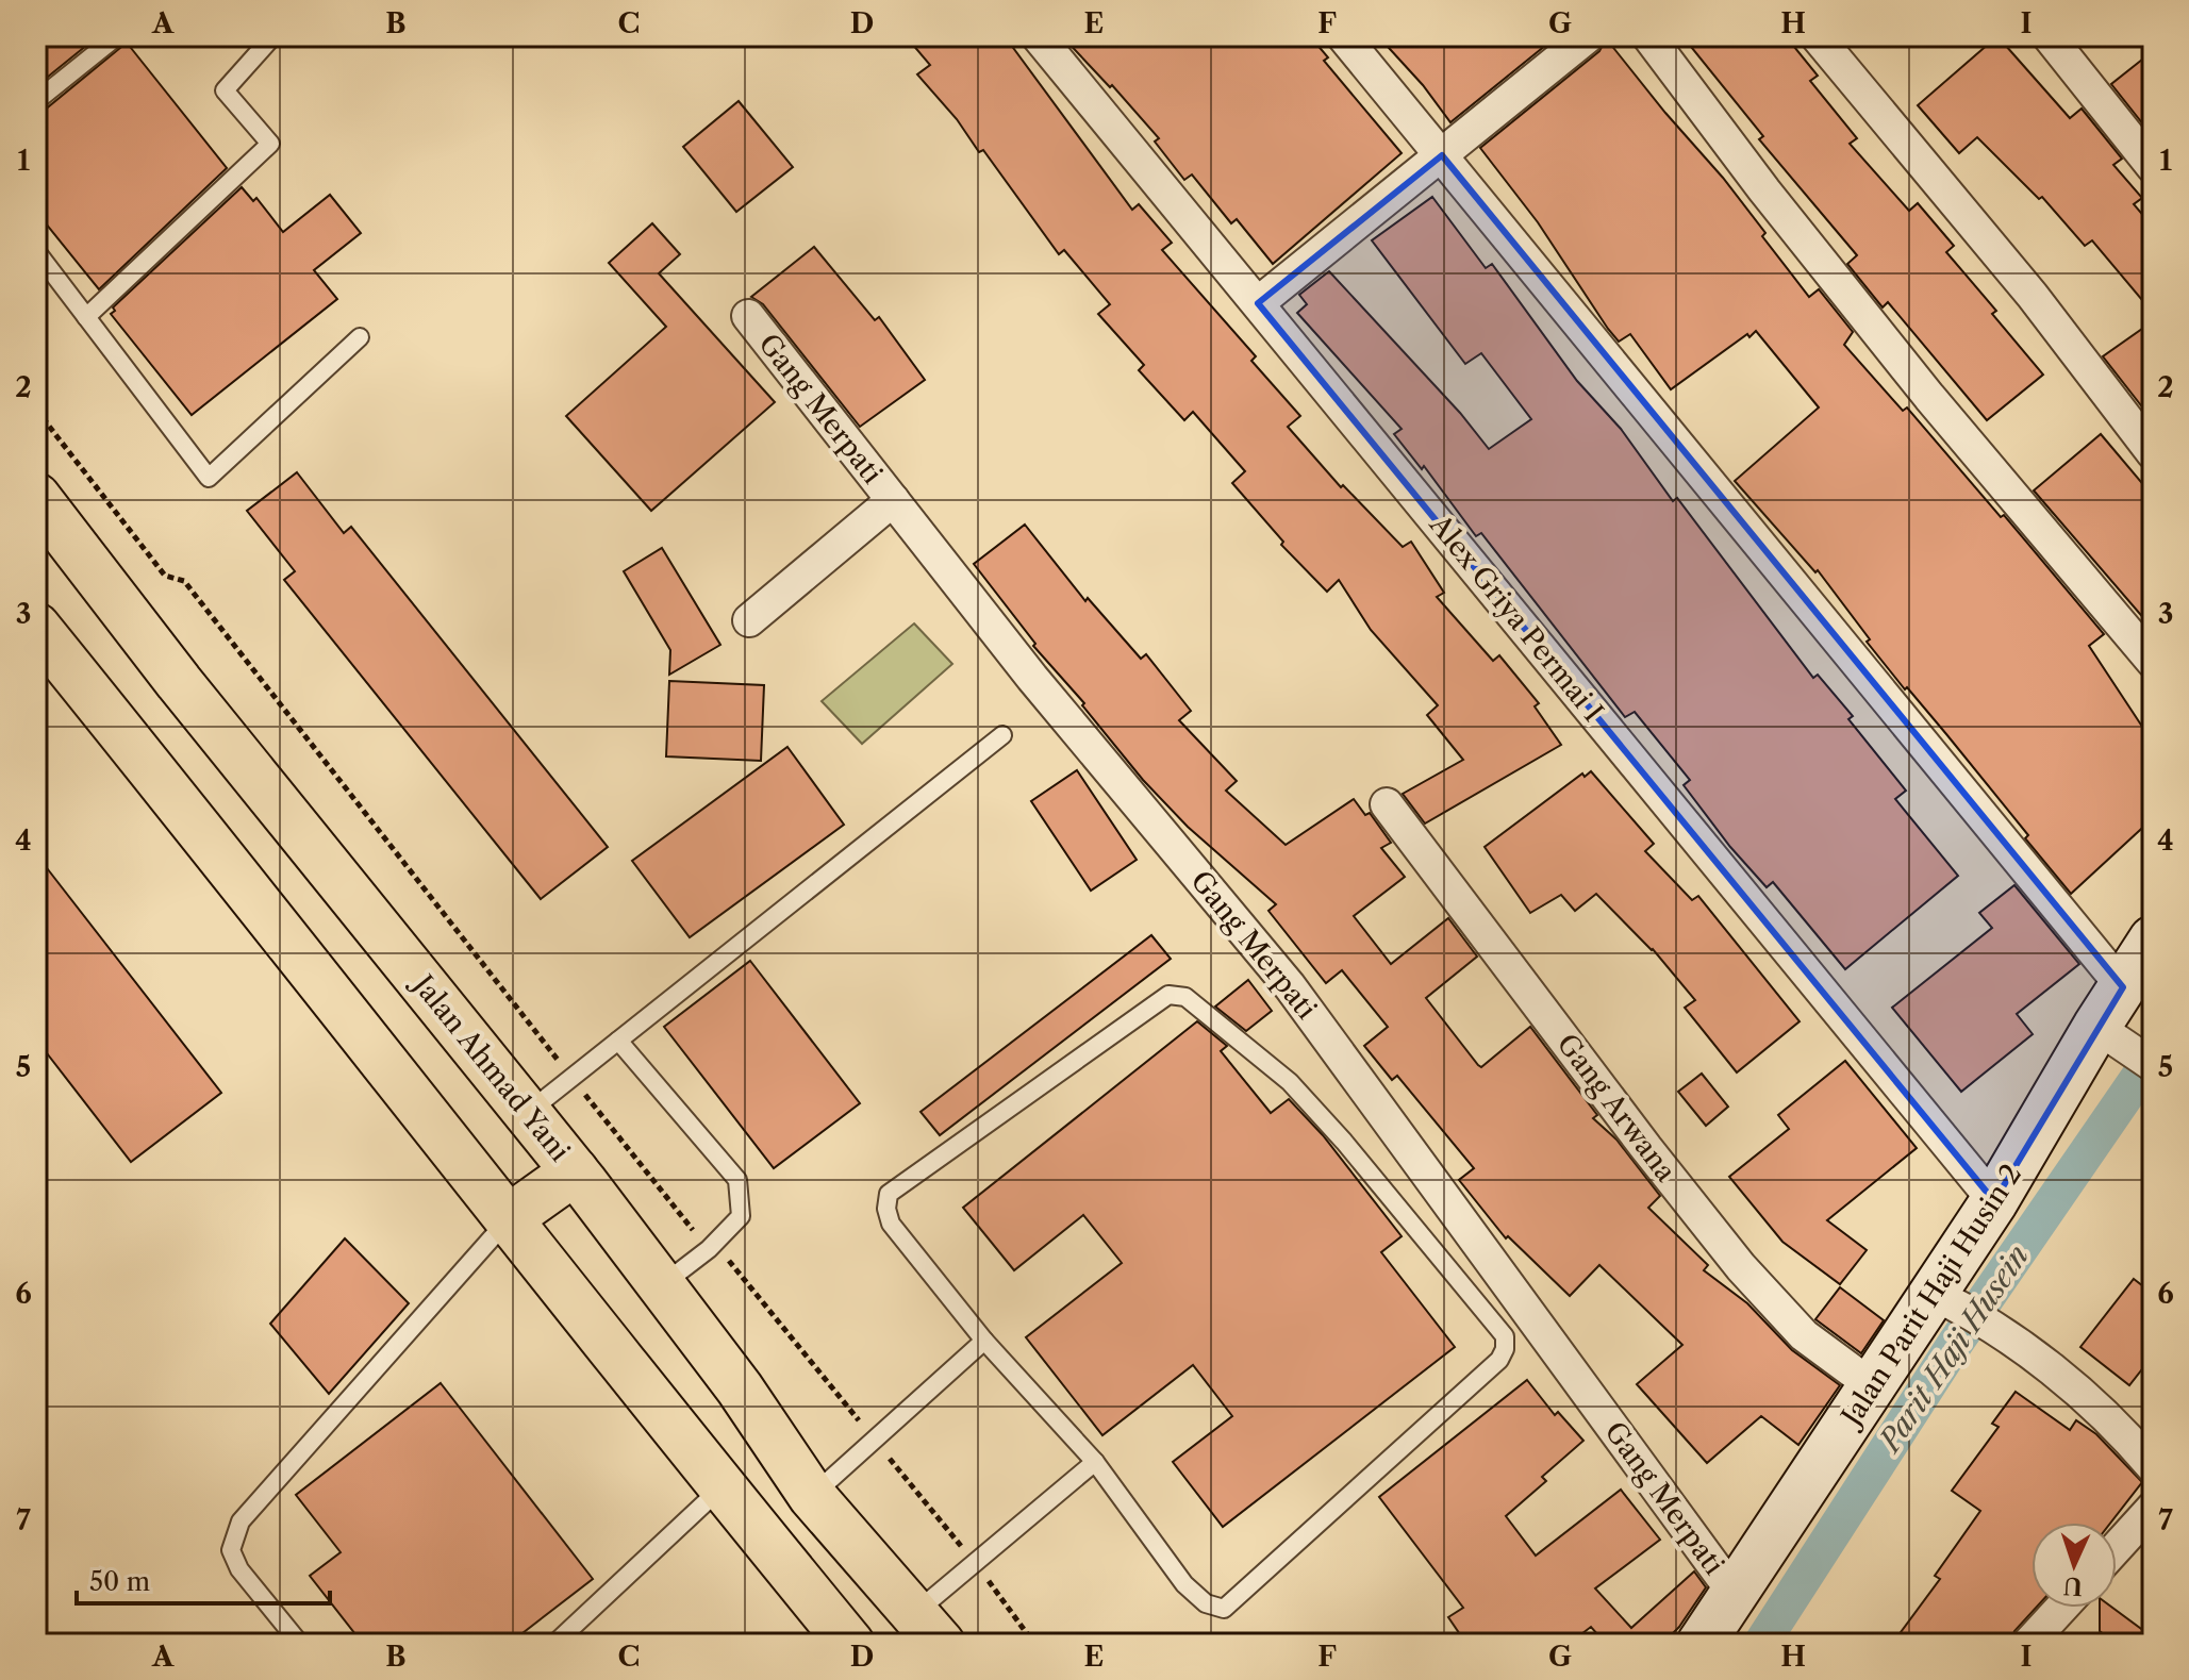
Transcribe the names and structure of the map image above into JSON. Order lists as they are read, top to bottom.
{
  "streets": {
    "highway": ["Jalan Ahmad Yani"],
    "street": [
      "Gang Merpati",
      "Alex Griya Permai I",
      "Gang Arwana",
      "Jalan Parit Haji Husin 2"
    ]
  },
  "crossings": [
    ["Gang Merpati", "Jalan Parit Haji Husin 2"],
    ["Alex Griya Permai I", "Jalan Parit Haji Husin 2"],
    ["Gang Arwana", "Jalan Parit Haji Husin 2"]
  ],
  "water": ["Parit Haji Husein"],
  "scale_bar": "50 m",
  "north": "bottom",
  "grid": {
    "columns": [
      "A",
      "B",
      "C",
      "D",
      "E",
      "F",
      "G",
      "H",
      "I"
    ],
    "rows": [
      "1",
      "2",
      "3",
      "4",
      "5",
      "6",
      "7"
    ]
  }
}
